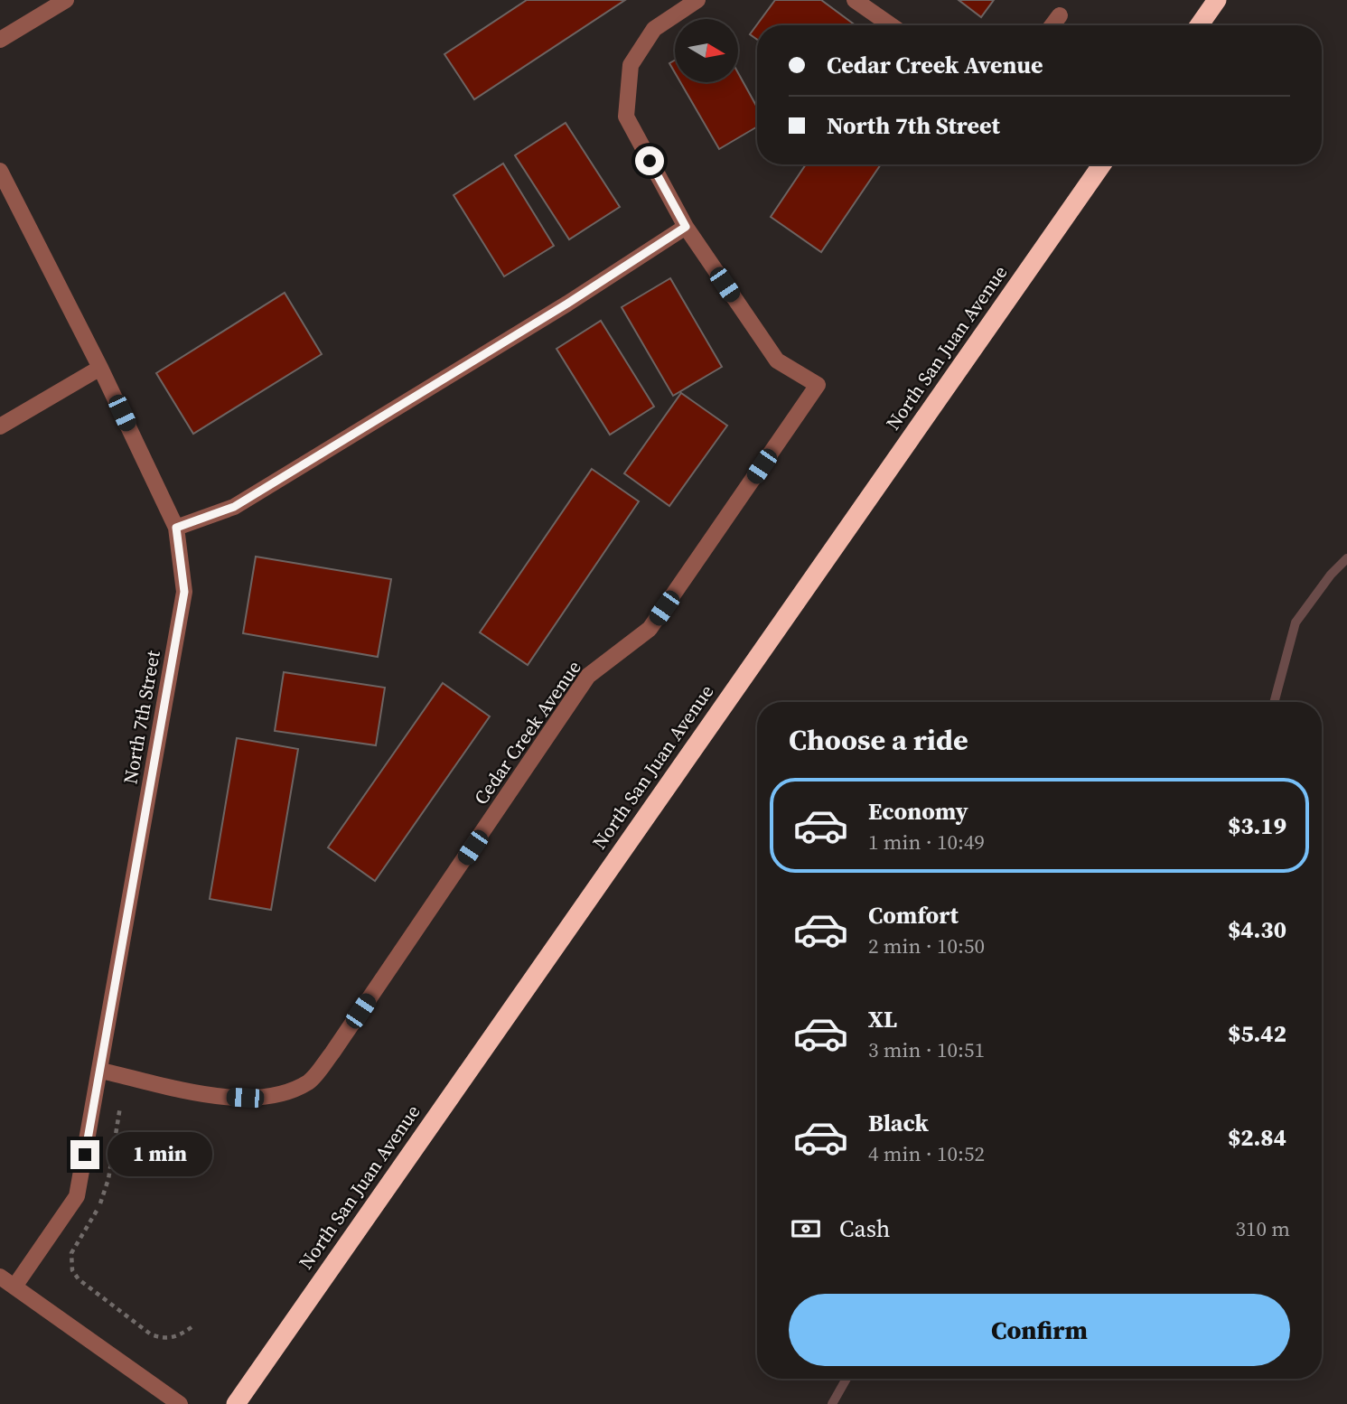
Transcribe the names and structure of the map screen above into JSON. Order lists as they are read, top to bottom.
{
  "streets": {
    "highway": ["North San Juan Avenue"],
    "street": ["North 7th Street", "Cedar Creek Avenue"]
  },
  "crossings": [
    ["North 7th Street", "Cedar Creek Avenue"]
  ],
  "north": "right",
  "page": {
    "banner": ["Cedar Creek Avenue", "North 7th Street"],
    "heading": "Choose a ride",
    "list": [
      {
        "name": "Economy",
        "note": "1 min · 10:49",
        "value": "$3.19"
      },
      {
        "name": "Comfort",
        "note": "2 min · 10:50",
        "value": "$4.30"
      },
      {
        "name": "XL",
        "note": "3 min · 10:51",
        "value": "$5.42"
      },
      {
        "name": "Black",
        "note": "4 min · 10:52",
        "value": "$2.84"
      }
    ],
    "bubble": "1 min",
    "pay": ["Cash", "310 m"],
    "buttons": "Confirm"
  }
}
